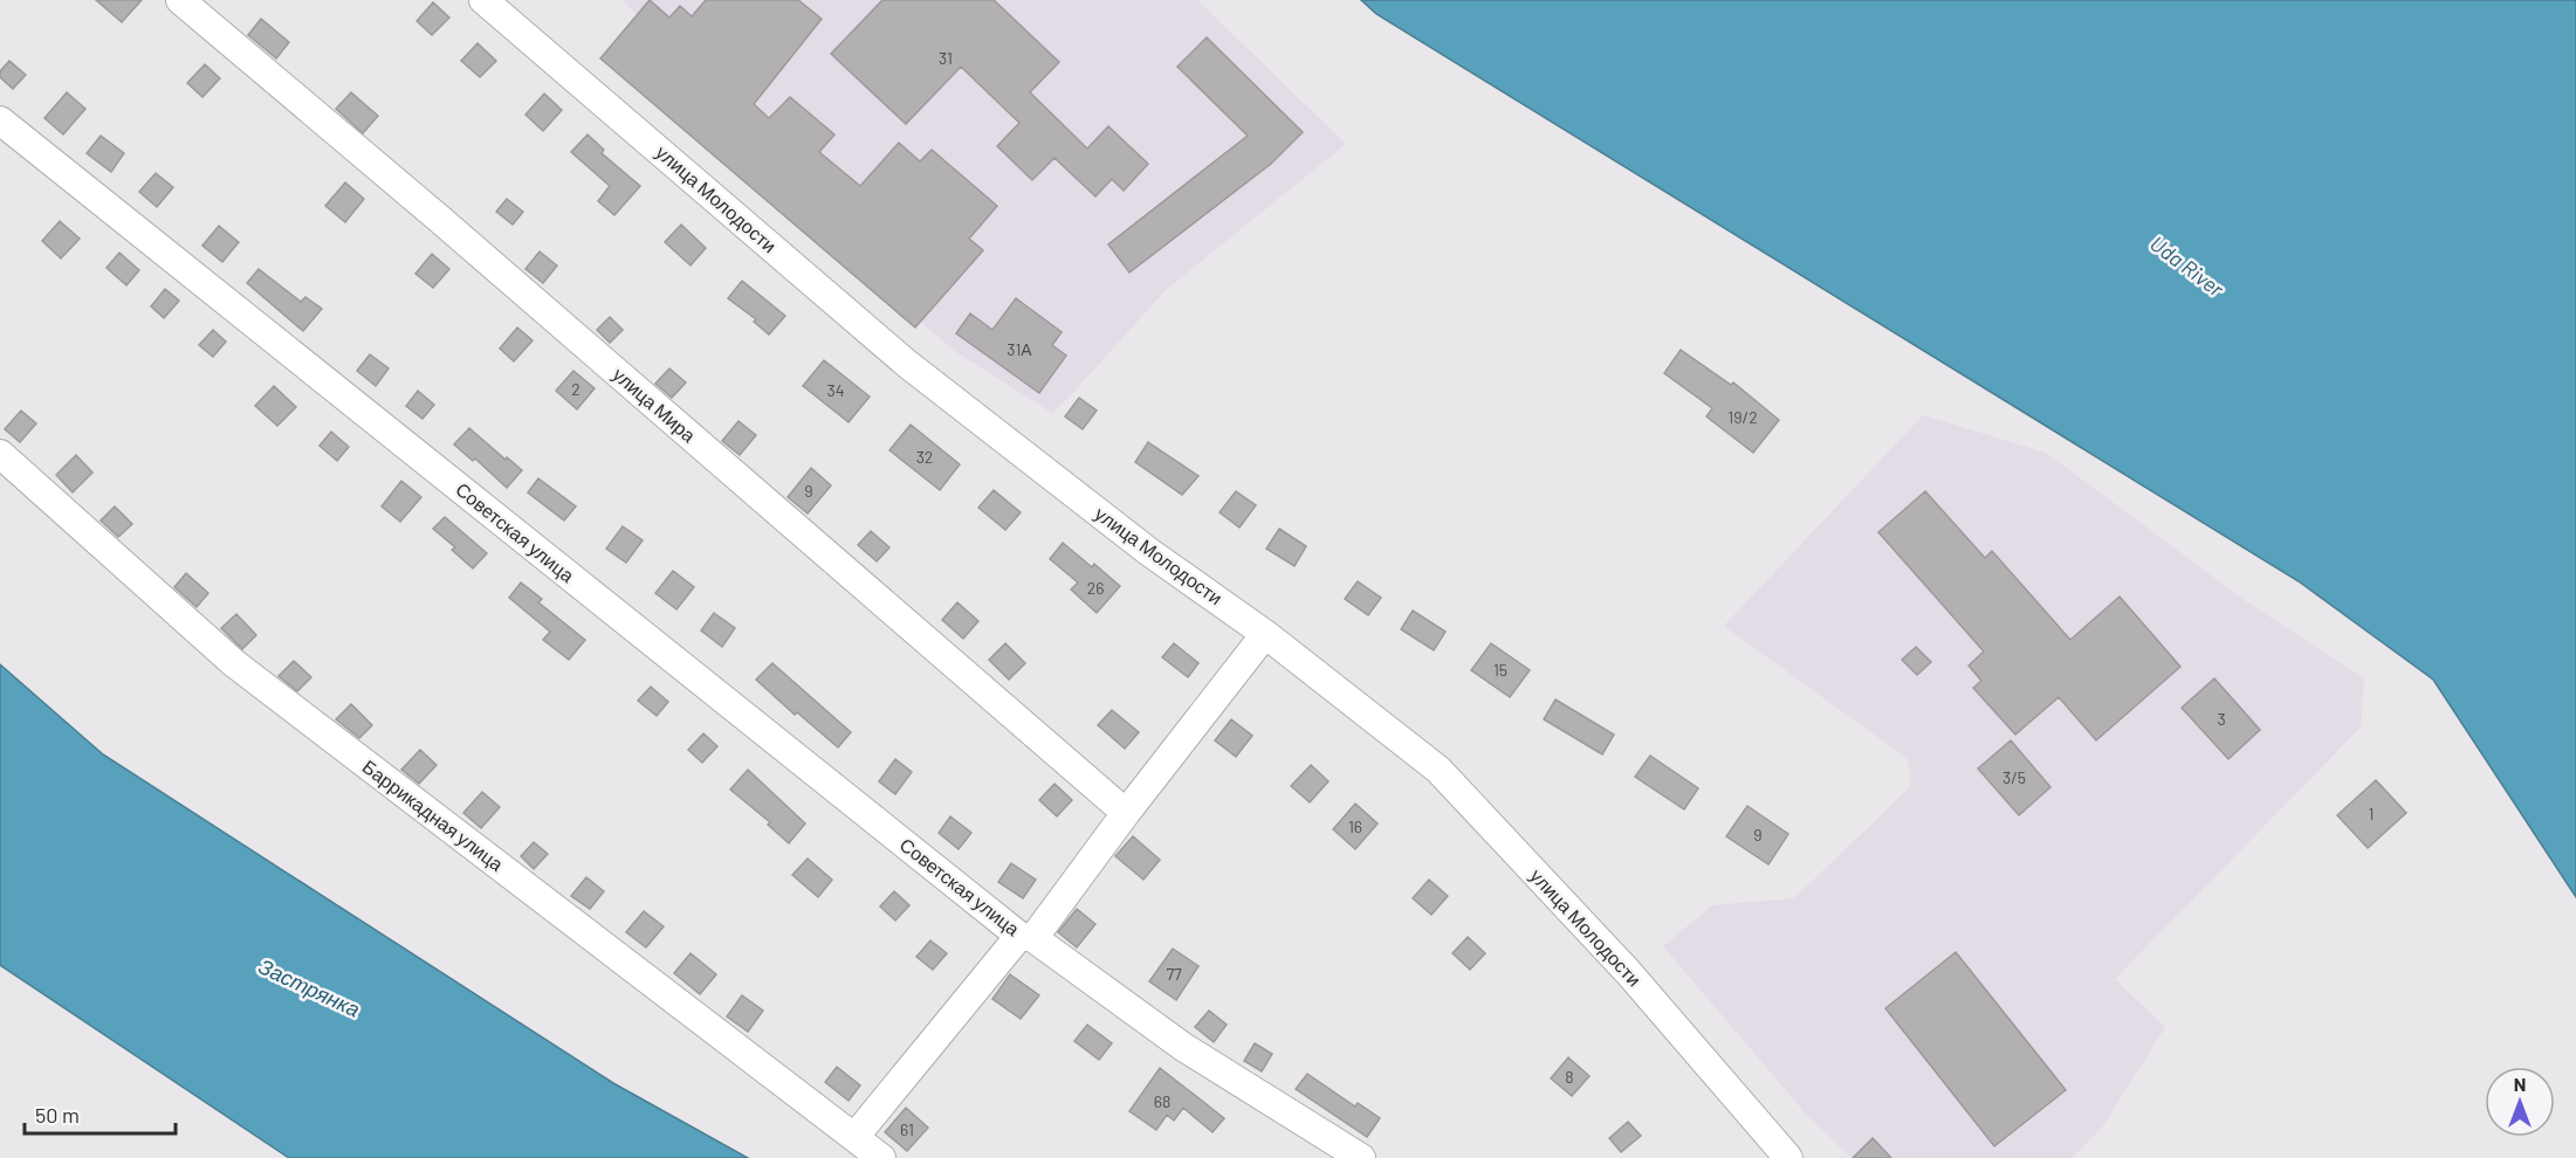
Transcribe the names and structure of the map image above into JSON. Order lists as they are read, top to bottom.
{
  "streets": {
    "street": [
      "улица Молодости",
      "улица Мира",
      "Советская улица",
      "Баррикадная улица"
    ]
  },
  "crossings": [
    ["улица Молодости", "Советская улица"],
    ["улица Мира", "Советская улица"]
  ],
  "water": ["Uda River", "Застрянка"],
  "house_numbers": [
    "31",
    "31А",
    "2",
    "34",
    "19/2",
    "32",
    "9",
    "26",
    "15",
    "3",
    "3/5",
    "1",
    "16",
    "9",
    "77",
    "8",
    "68",
    "61"
  ],
  "scale_bar": "50 m",
  "north": "top"
}
